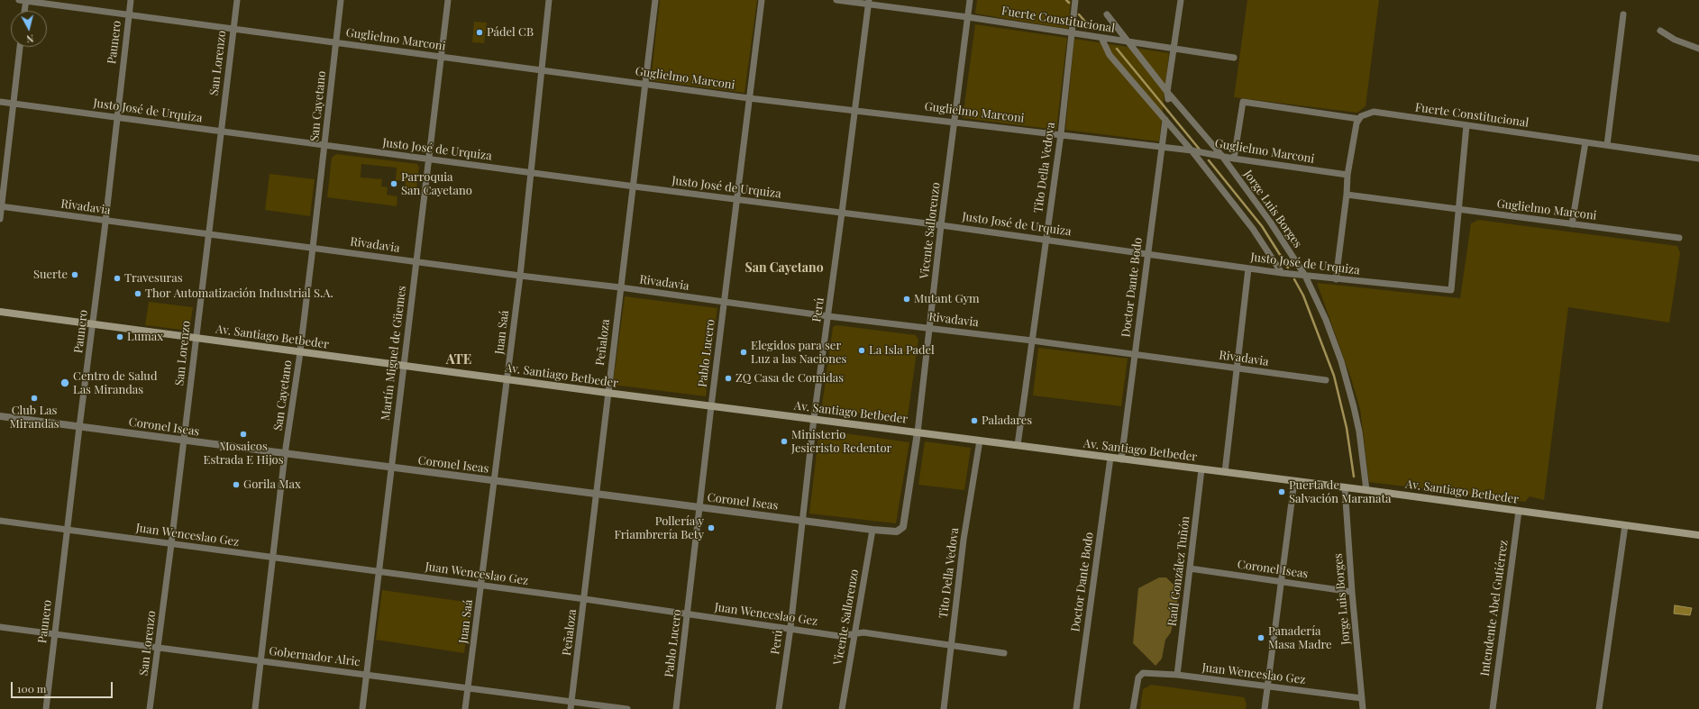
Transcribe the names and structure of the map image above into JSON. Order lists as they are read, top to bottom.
{
  "streets": {
    "main road": ["Av. Santiago Betbeder"],
    "street": [
      "Fuerte Constitucional",
      "Guglielmo Marconi",
      "Paunero",
      "San Lorenzo",
      "San Cayetano",
      "Justo José de Urquiza",
      "Tito Della Vedova",
      "Rivadavia",
      "Jorge Luis Borges",
      "Vicente Sallorenzo",
      "Doctor Dante Bodo",
      "Perú",
      "Juan Saá",
      "Peñaloza",
      "Martín Miguel de Güemes",
      "Pablo Lucero",
      "Coronel Iseas",
      "Juan Wenceslao Gez",
      "Raúl González Tuñón",
      "Intendente Abel Gutiérrez",
      "Gobernador Alric"
    ]
  },
  "crossings": [
    ["Fuerte Constitucional", "Tito Della Vedova"],
    ["Fuerte Constitucional", "Jorge Luis Borges"],
    ["Fuerte Constitucional", "Vicente Sallorenzo"],
    ["Fuerte Constitucional", "Perú"],
    ["Guglielmo Marconi", "Paunero"],
    ["Guglielmo Marconi", "San Lorenzo"],
    ["Guglielmo Marconi", "San Cayetano"],
    ["Guglielmo Marconi", "Justo José de Urquiza"],
    ["Guglielmo Marconi", "Tito Della Vedova"],
    ["Guglielmo Marconi", "Jorge Luis Borges"],
    ["Guglielmo Marconi", "Vicente Sallorenzo"],
    ["Guglielmo Marconi", "Doctor Dante Bodo"],
    ["Guglielmo Marconi", "Perú"],
    ["Guglielmo Marconi", "Juan Saá"],
    ["Guglielmo Marconi", "Peñaloza"],
    ["Guglielmo Marconi", "Martín Miguel de Güemes"],
    ["Guglielmo Marconi", "Pablo Lucero"],
    ["Paunero", "Justo José de Urquiza"],
    ["Paunero", "Rivadavia"],
    ["Paunero", "Av. Santiago Betbeder"],
    ["Paunero", "Coronel Iseas"],
    ["Paunero", "Juan Wenceslao Gez"],
    ["Paunero", "Gobernador Alric"],
    ["San Lorenzo", "Justo José de Urquiza"],
    ["San Lorenzo", "Rivadavia"],
    ["San Lorenzo", "Av. Santiago Betbeder"],
    ["San Lorenzo", "Coronel Iseas"],
    ["San Lorenzo", "Juan Wenceslao Gez"],
    ["San Lorenzo", "Gobernador Alric"],
    ["San Cayetano", "Justo José de Urquiza"],
    ["San Cayetano", "Rivadavia"],
    ["San Cayetano", "Av. Santiago Betbeder"],
    ["San Cayetano", "Coronel Iseas"],
    ["San Cayetano", "Juan Wenceslao Gez"],
    ["San Cayetano", "Gobernador Alric"],
    ["Justo José de Urquiza", "Tito Della Vedova"],
    ["Justo José de Urquiza", "Jorge Luis Borges"],
    ["Justo José de Urquiza", "Vicente Sallorenzo"],
    ["Justo José de Urquiza", "Doctor Dante Bodo"],
    ["Justo José de Urquiza", "Perú"],
    ["Justo José de Urquiza", "Juan Saá"],
    ["Justo José de Urquiza", "Peñaloza"],
    ["Justo José de Urquiza", "Martín Miguel de Güemes"],
    ["Justo José de Urquiza", "Pablo Lucero"],
    ["Tito Della Vedova", "Rivadavia"],
    ["Tito Della Vedova", "Av. Santiago Betbeder"],
    ["Tito Della Vedova", "Juan Wenceslao Gez"],
    ["Rivadavia", "Vicente Sallorenzo"],
    ["Rivadavia", "Doctor Dante Bodo"],
    ["Rivadavia", "Perú"],
    ["Rivadavia", "Juan Saá"],
    ["Rivadavia", "Peñaloza"],
    ["Rivadavia", "Martín Miguel de Güemes"],
    ["Rivadavia", "Pablo Lucero"],
    ["Jorge Luis Borges", "Av. Santiago Betbeder"],
    ["Jorge Luis Borges", "Coronel Iseas"],
    ["Jorge Luis Borges", "Juan Wenceslao Gez"],
    ["Vicente Sallorenzo", "Av. Santiago Betbeder"],
    ["Vicente Sallorenzo", "Coronel Iseas"],
    ["Vicente Sallorenzo", "Juan Wenceslao Gez"],
    ["Doctor Dante Bodo", "Av. Santiago Betbeder"],
    ["Perú", "Av. Santiago Betbeder"],
    ["Perú", "Coronel Iseas"],
    ["Perú", "Juan Wenceslao Gez"],
    ["Juan Saá", "Av. Santiago Betbeder"],
    ["Juan Saá", "Coronel Iseas"],
    ["Juan Saá", "Juan Wenceslao Gez"],
    ["Juan Saá", "Gobernador Alric"],
    ["Av. Santiago Betbeder", "Peñaloza"],
    ["Av. Santiago Betbeder", "Martín Miguel de Güemes"],
    ["Av. Santiago Betbeder", "Pablo Lucero"],
    ["Av. Santiago Betbeder", "Raúl González Tuñón"],
    ["Av. Santiago Betbeder", "Intendente Abel Gutiérrez"],
    ["Peñaloza", "Coronel Iseas"],
    ["Peñaloza", "Juan Wenceslao Gez"],
    ["Peñaloza", "Gobernador Alric"],
    ["Martín Miguel de Güemes", "Coronel Iseas"],
    ["Martín Miguel de Güemes", "Juan Wenceslao Gez"],
    ["Martín Miguel de Güemes", "Gobernador Alric"],
    ["Pablo Lucero", "Coronel Iseas"],
    ["Pablo Lucero", "Juan Wenceslao Gez"],
    ["Coronel Iseas", "Raúl González Tuñón"],
    ["Juan Wenceslao Gez", "Raúl González Tuñón"]
  ],
  "districts": ["San Cayetano", "ATE"],
  "places": [
    "Pádel CB",
    "Parroquia San Cayetano",
    "Suerte",
    "Travesuras",
    "Thor Automatización Industrial S.A.",
    "Mutant Gym",
    "Lumax",
    "La Isla Padel",
    "Elegidos para ser Luz a las Naciones",
    "ZQ Casa de Comidas",
    "Centro de Salud Las Mirandas",
    "Club Las Mirandas",
    "Paladares",
    "Mosaicos Estrada E Hijos",
    "Ministerio Jesicristo Redentor",
    "Gorila Max",
    "Puerta de Salvación Maranata",
    "Pollería y Friambrería Bety",
    "Panadería Masa Madre"
  ],
  "scale_bar": "100 m",
  "north": "bottom"
}
